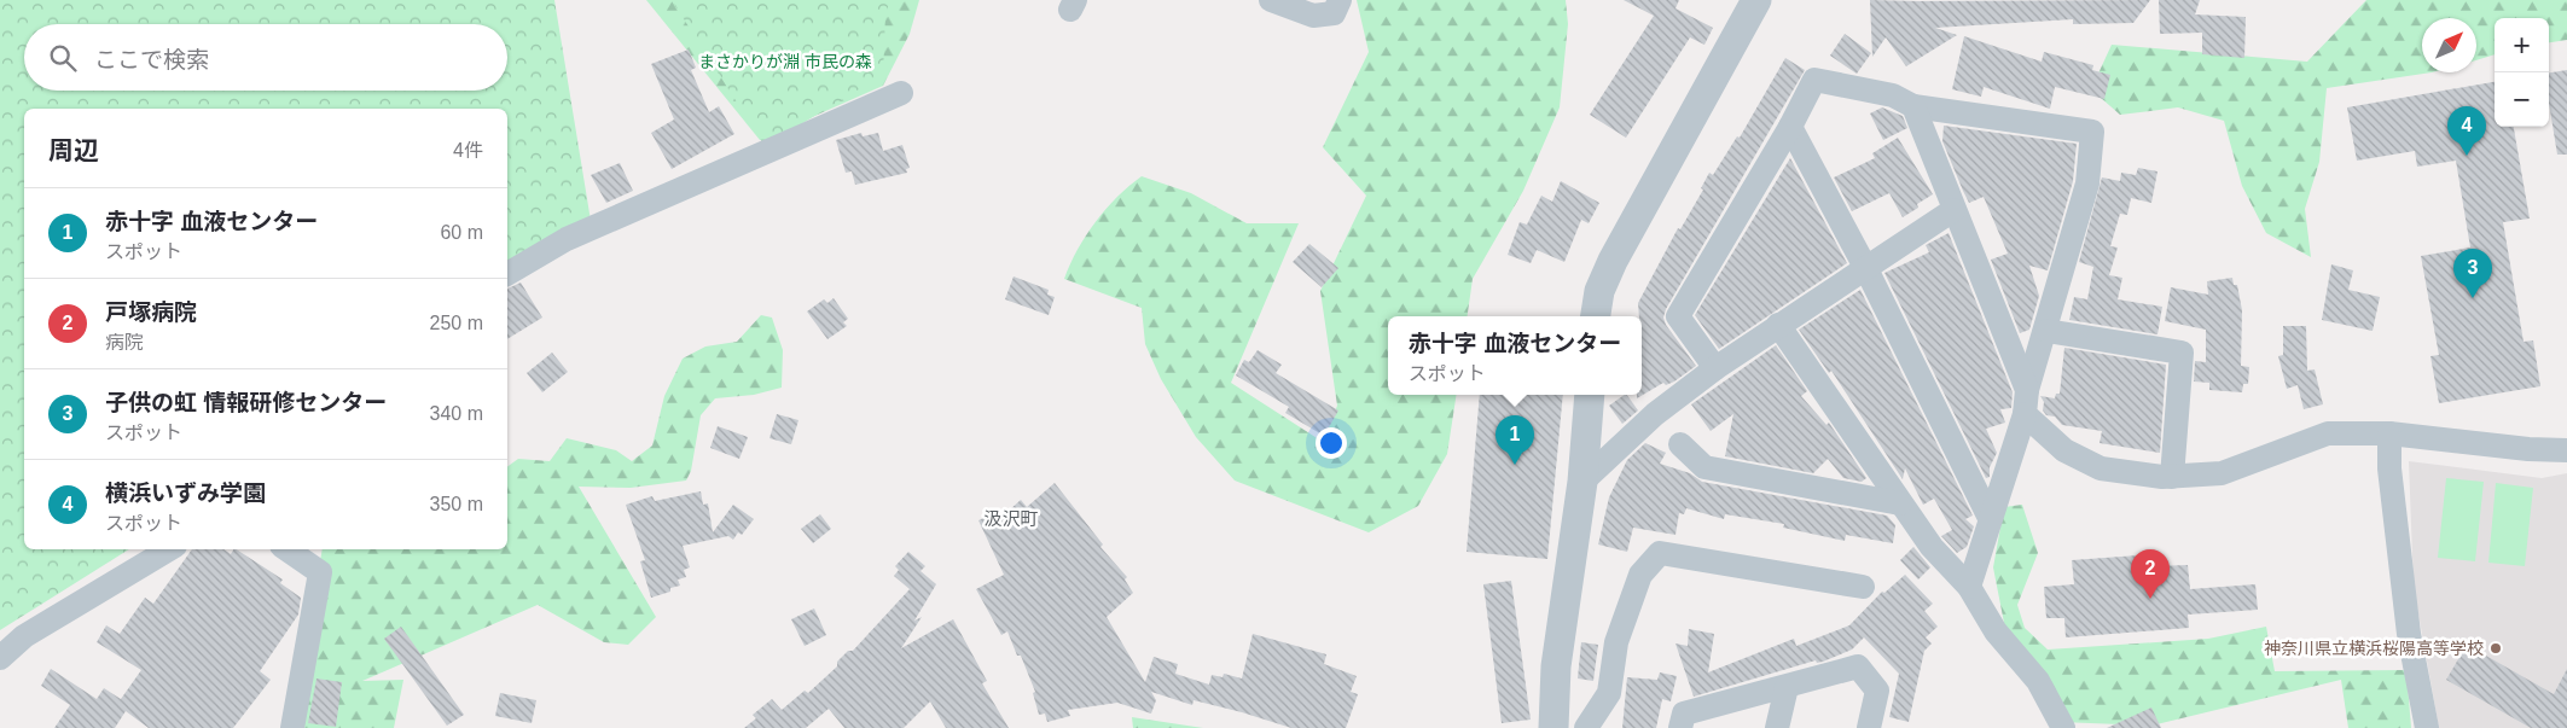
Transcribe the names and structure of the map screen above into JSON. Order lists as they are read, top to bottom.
{
  "districts": ["汲沢町"],
  "parks": ["まさかりが淵 市民の森"],
  "places": ["神奈川県立横浜桜陽高等学校"],
  "north": "top right",
  "page": {
    "map_buttons": ["+", "−"],
    "search": "ここで検索",
    "pins": [
      "4",
      "3",
      "1",
      "2"
    ],
    "heading": ["周辺", "4件"],
    "list": [
      {
        "mark": "1",
        "name": "赤十字 血液センター",
        "note": "スポット",
        "value": "60 m"
      },
      {
        "mark": "2",
        "name": "戸塚病院",
        "note": "病院",
        "value": "250 m"
      },
      {
        "mark": "3",
        "name": "子供の虹 情報研修センター",
        "note": "スポット",
        "value": "340 m"
      },
      {
        "mark": "4",
        "name": "横浜いずみ学園",
        "note": "スポット",
        "value": "350 m"
      }
    ],
    "popup": ["赤十字 血液センター", "スポット"]
  }
}
